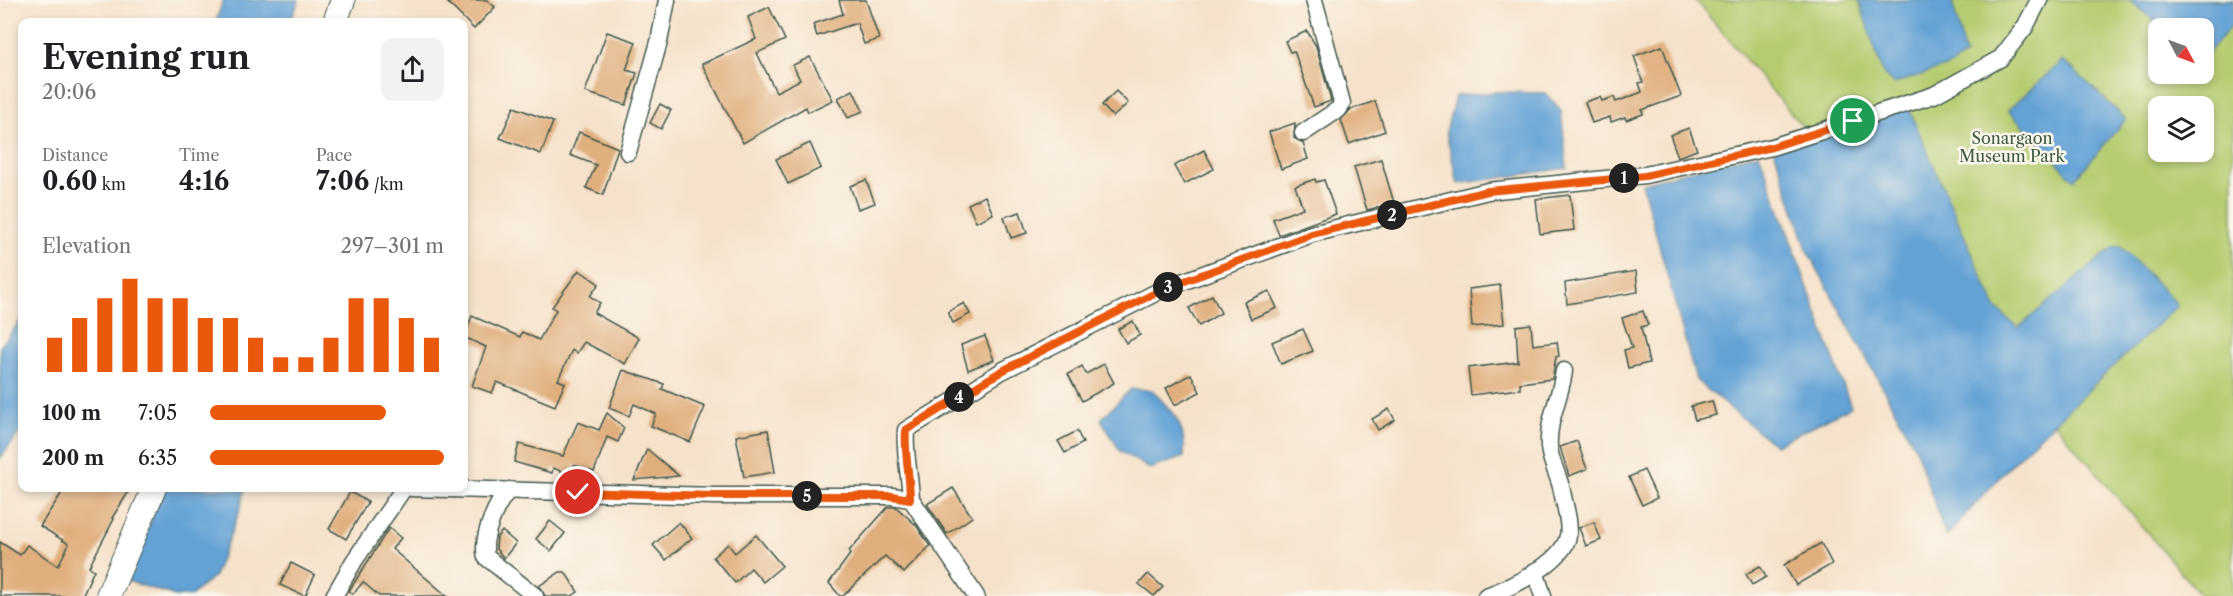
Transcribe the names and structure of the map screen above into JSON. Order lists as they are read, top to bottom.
{
  "parks": ["Sonargaon Museum Park"],
  "north": "bottom right",
  "page": {
    "heading": ["Evening run", "20:06"],
    "stats": [
      ["Distance", "0.60 km"],
      ["Time", "4:16"],
      ["Pace", "7:06 /km"]
    ],
    "pins": [
      "1",
      "2",
      "3",
      "4",
      "5"
    ],
    "chart": ["Elevation", "297–301 m"],
    "list": [
      {
        "name": "100 m",
        "note": "7:05"
      },
      {
        "name": "200 m",
        "note": "6:35"
      }
    ]
  }
}
